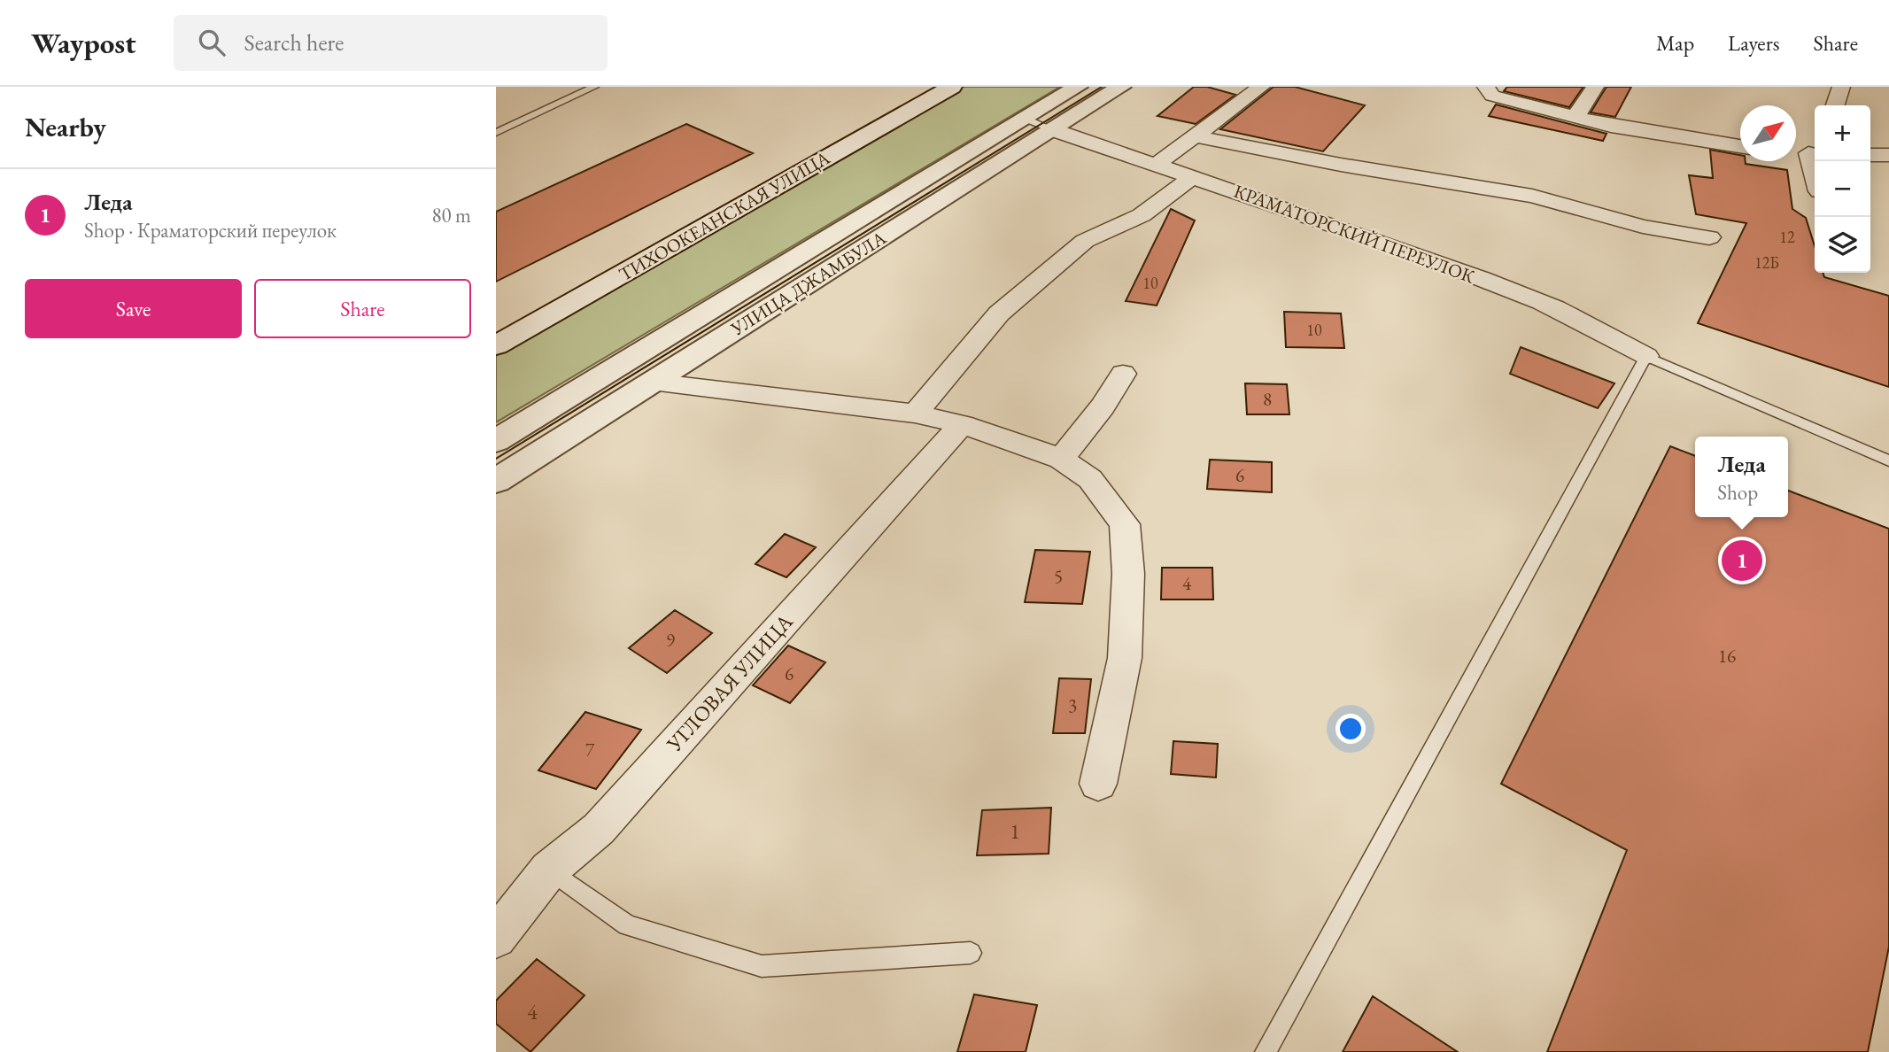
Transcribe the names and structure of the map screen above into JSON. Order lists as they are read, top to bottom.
{
  "streets": {
    "street": [
      "ТИХООКЕАНСКАЯ УЛИЦА",
      "КРАМАТОРСКИЙ ПЕРЕУЛОК",
      "УЛИЦА ДЖАМБУЛА",
      "УГЛОВАЯ УЛИЦА"
    ]
  },
  "crossings": [
    ["КРАМАТОРСКИЙ ПЕРЕУЛОК", "УЛИЦА ДЖАМБУЛА"]
  ],
  "house_numbers": [
    "12",
    "12Б",
    "10",
    "10",
    "8",
    "6",
    "5",
    "4",
    "9",
    "16",
    "6",
    "3",
    "7",
    "1",
    "4"
  ],
  "north": "top right",
  "page": {
    "header": "Waypost",
    "search": "Search here",
    "nav": ["Map", "Layers", "Share"],
    "heading": "Nearby",
    "map_buttons": ["+", "−"],
    "list": [
      {
        "mark": "1",
        "name": "Леда",
        "note": "Shop · Краматорский переулок",
        "value": "80 m"
      }
    ],
    "buttons": ["Save", "Share"],
    "popup": ["Леда", "Shop"],
    "pins": "1"
  }
}
